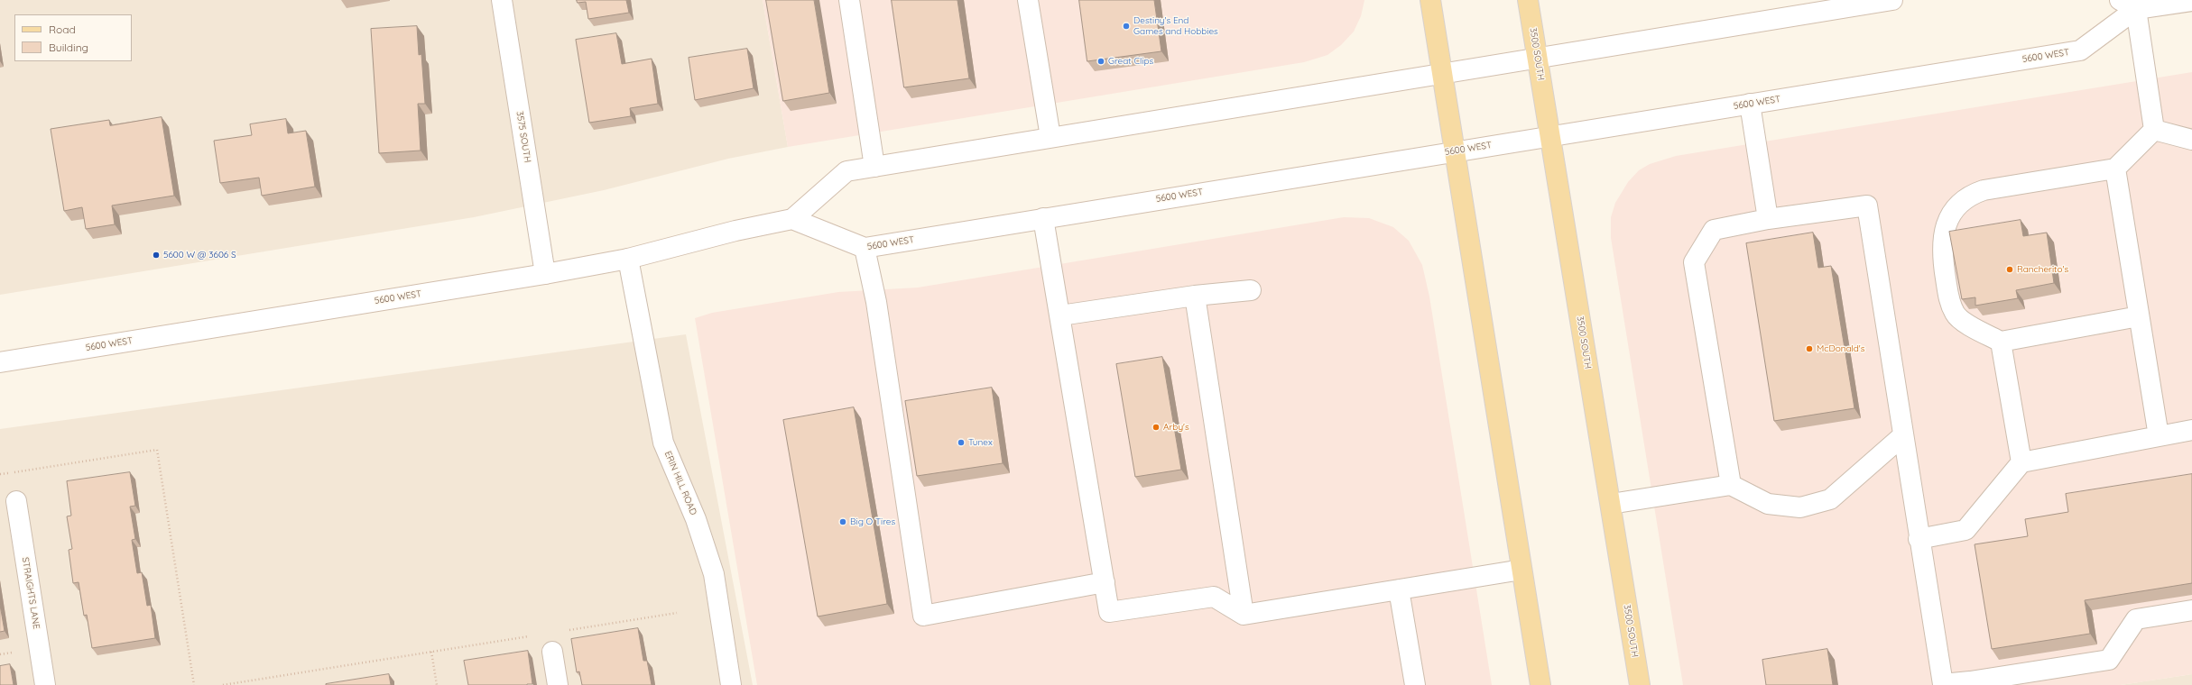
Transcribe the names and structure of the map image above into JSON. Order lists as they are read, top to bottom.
{
  "streets": {
    "main road": [
      "3500 SOUTH",
      "5600 WEST",
      "3575 SOUTH",
      "ERIN HILL ROAD",
      "STRAIGHTS LANE"
    ]
  },
  "crossings": [
    ["3500 SOUTH", "5600 WEST"],
    ["5600 WEST", "3575 SOUTH"],
    ["5600 WEST", "ERIN HILL ROAD"]
  ],
  "places": [
    "Destiny's End Games and Hobbies",
    "Great Clips",
    "5600 W @ 3606 S",
    "Rancherito's",
    "McDonald's",
    "Arby's",
    "Tunex",
    "Big O Tires"
  ],
  "legend": ["Road", "Building"]
}
